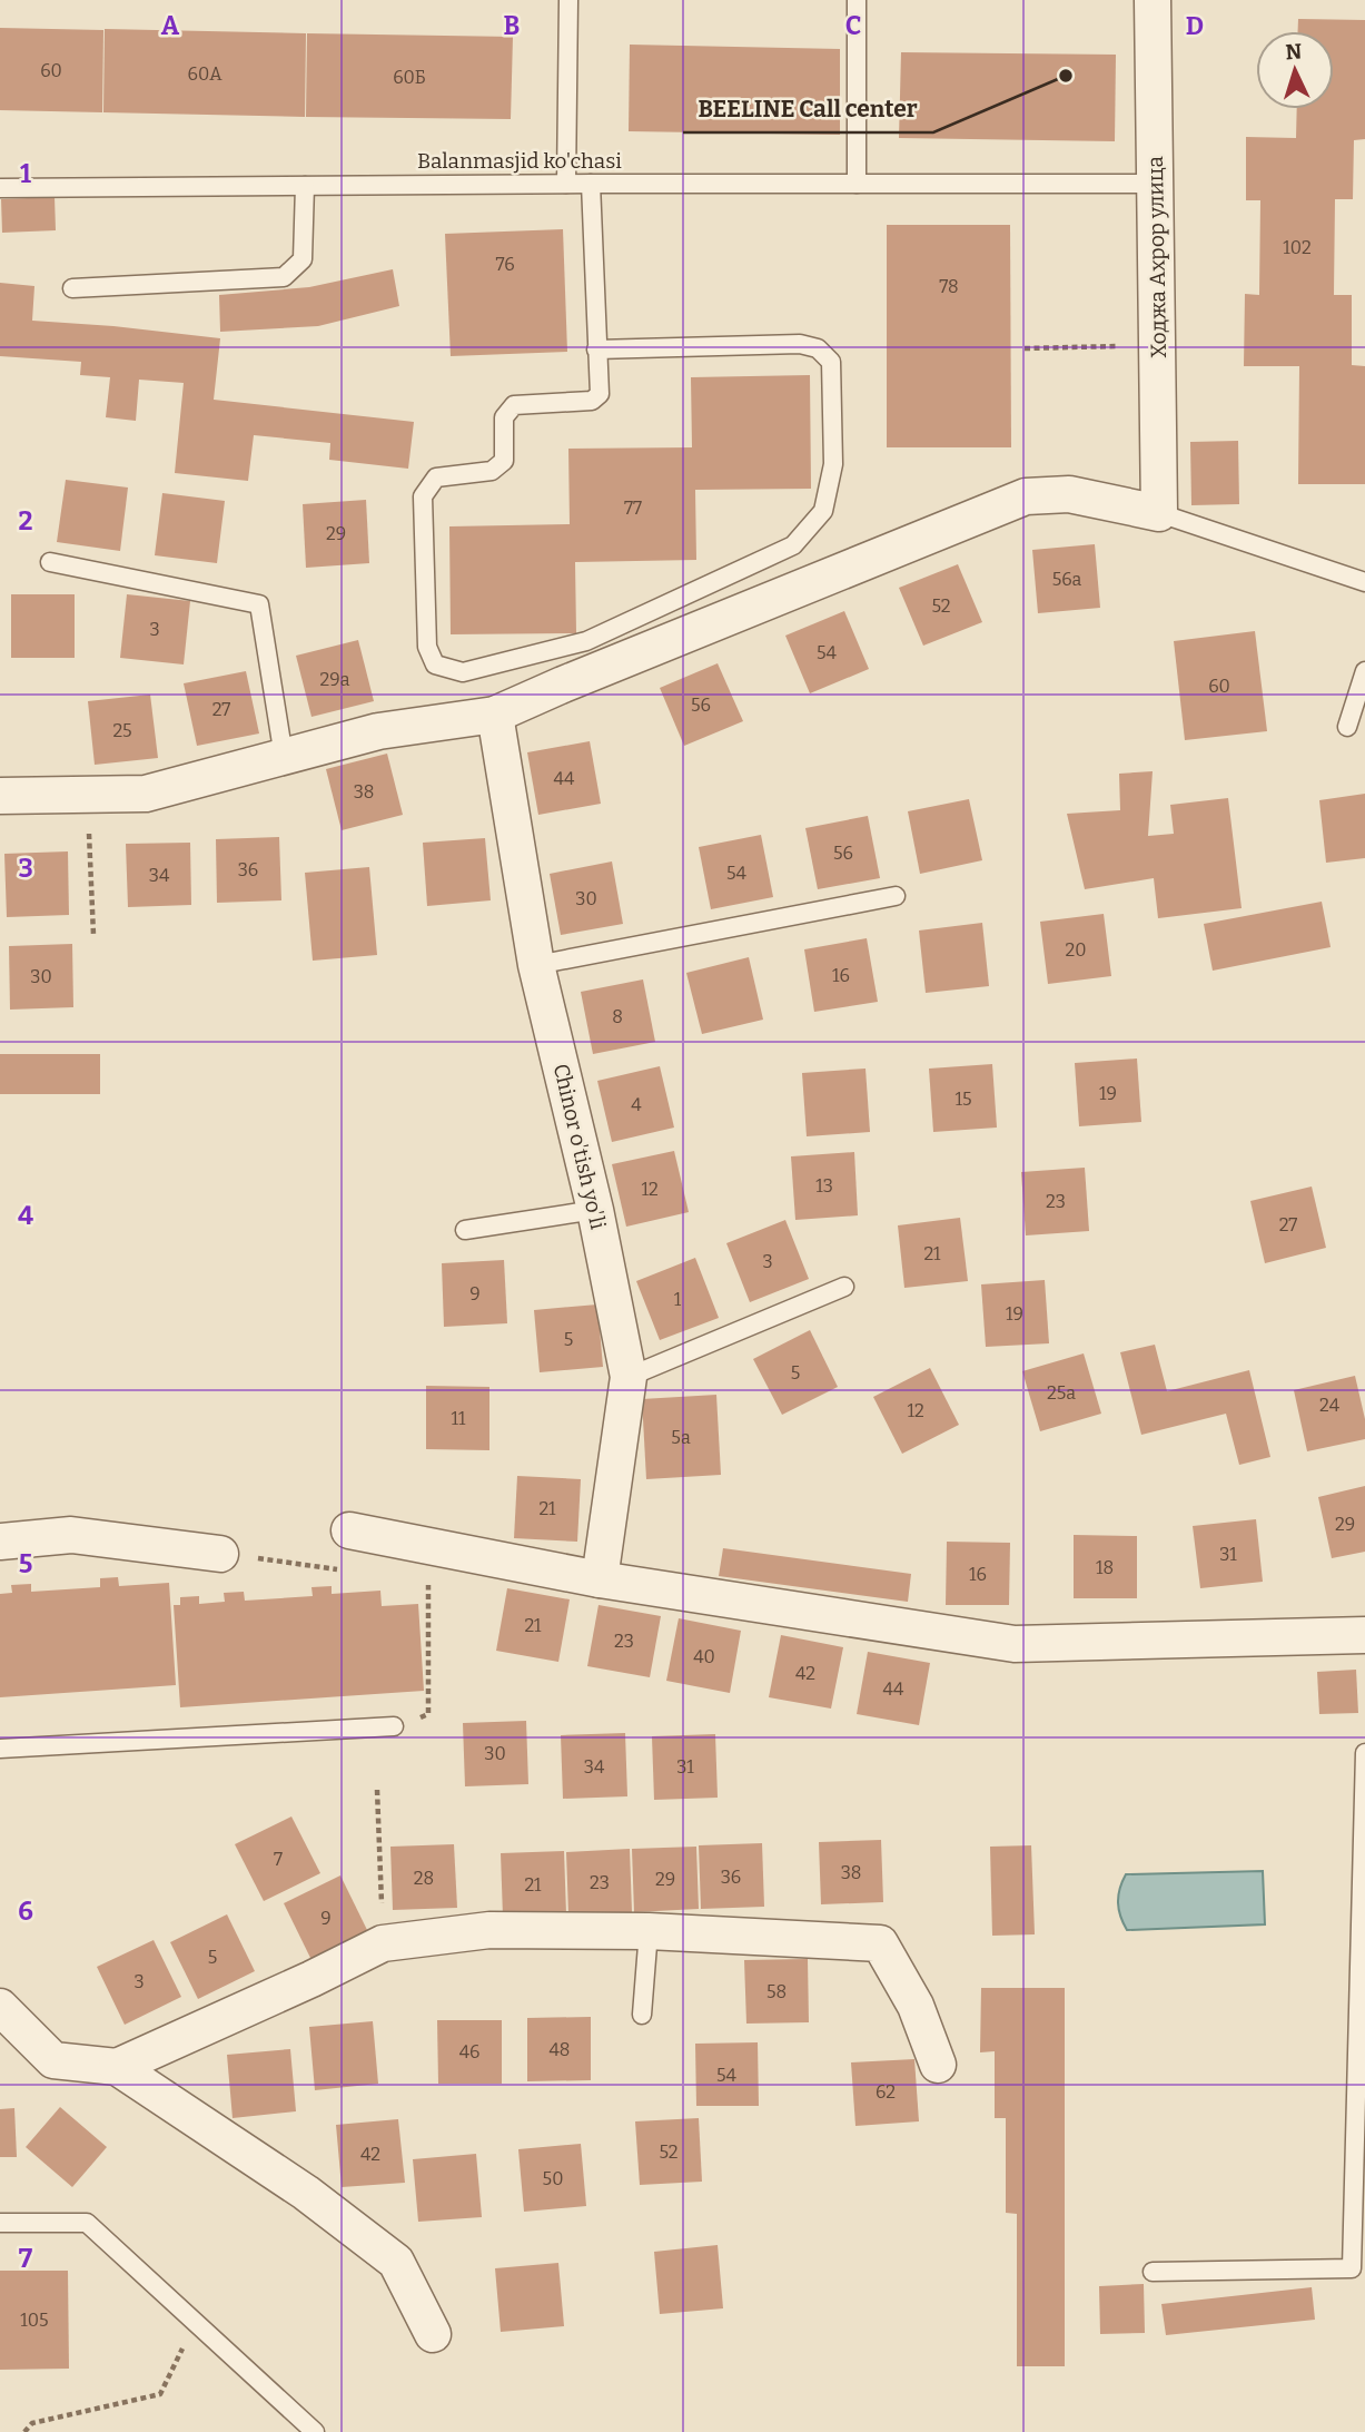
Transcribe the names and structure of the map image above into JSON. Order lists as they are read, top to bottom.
{
  "streets": {
    "street": ["Ходжа Ахрор улица", "Chinor o'tish yo'li"],
    "lane": ["Balanmasjid ko'chasi"]
  },
  "crossings": [
    ["Balanmasjid ko'chasi", "Ходжа Ахрор улица"]
  ],
  "places": ["BEELINE Call center"],
  "house_numbers": [
    "60",
    "60А",
    "60Б",
    "102",
    "76",
    "78",
    "77",
    "29",
    "56а",
    "52",
    "3",
    "54",
    "29а",
    "60",
    "56",
    "27",
    "25",
    "44",
    "38",
    "56",
    "36",
    "54",
    "34",
    "30",
    "20",
    "16",
    "30",
    "8",
    "19",
    "15",
    "4",
    "13",
    "12",
    "23",
    "27",
    "21",
    "3",
    "9",
    "1",
    "19",
    "5",
    "5",
    "25а",
    "24",
    "12",
    "11",
    "5а",
    "21",
    "29",
    "31",
    "18",
    "16",
    "21",
    "23",
    "40",
    "42",
    "44",
    "30",
    "34",
    "31",
    "7",
    "38",
    "36",
    "28",
    "29",
    "23",
    "21",
    "9",
    "5",
    "3",
    "58",
    "48",
    "46",
    "54",
    "62",
    "52",
    "42",
    "50",
    "105"
  ],
  "north": "top",
  "grid": {
    "columns": [
      "A",
      "B",
      "C",
      "D"
    ],
    "rows": [
      "1",
      "2",
      "3",
      "4",
      "5",
      "6",
      "7"
    ]
  }
}
